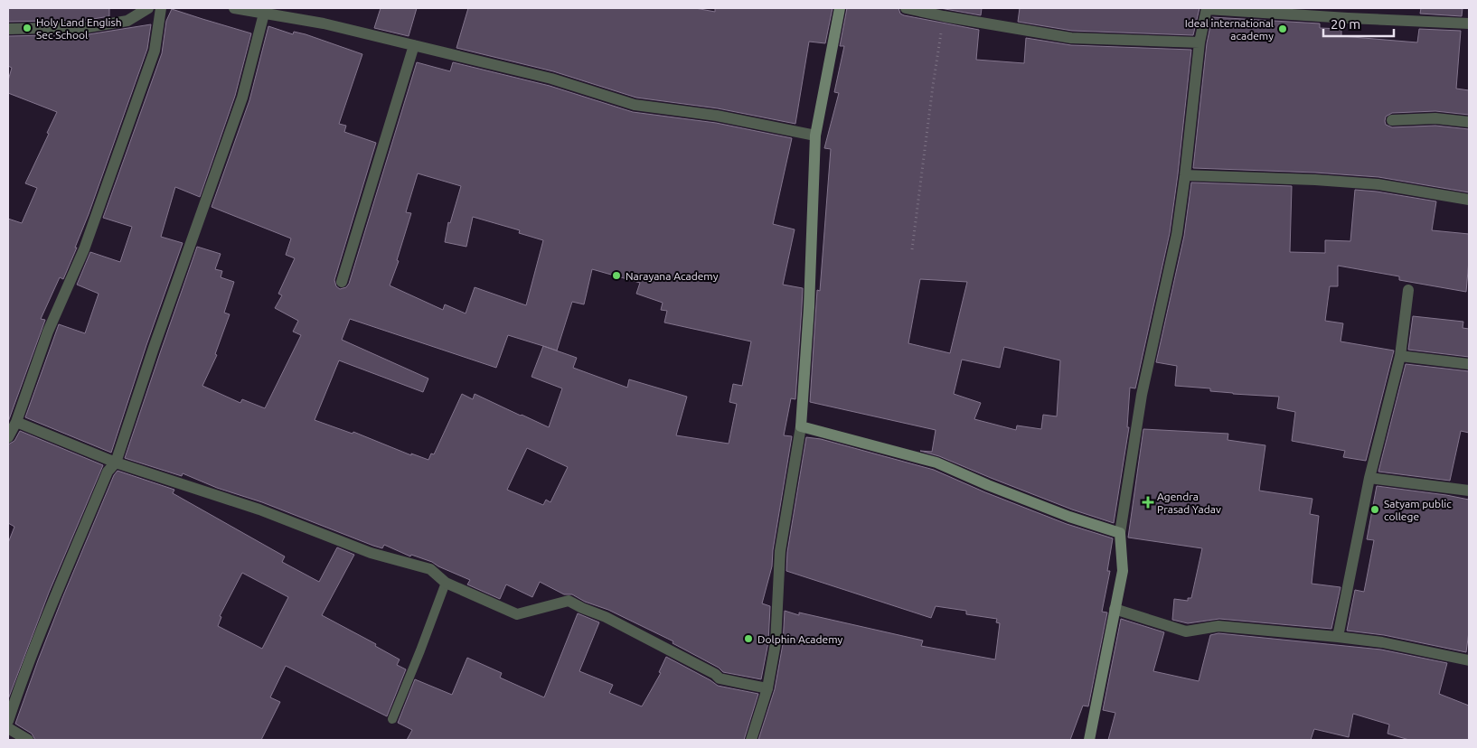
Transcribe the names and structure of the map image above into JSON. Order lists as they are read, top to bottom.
{
  "places": {
    "other": [
      "Holy Land English Sec School",
      "Ideal international academy",
      "Narayana Academy",
      "Satyam public college",
      "Dolphin Academy"
    ],
    "health": ["Agendra Prasad Yadav"]
  },
  "scale_bar": "20 m"
}
